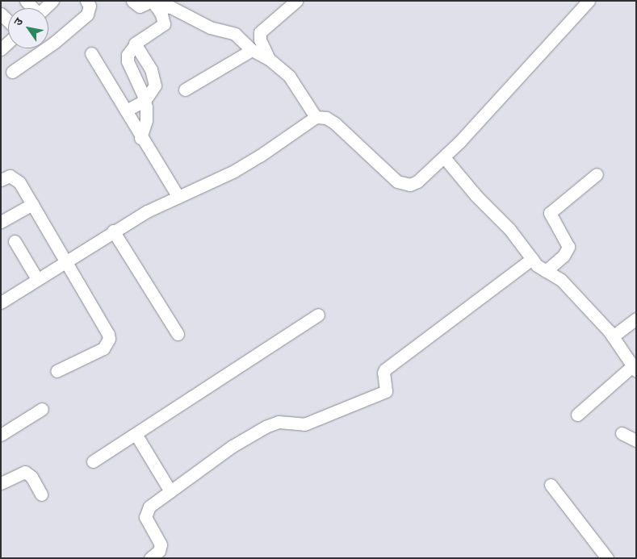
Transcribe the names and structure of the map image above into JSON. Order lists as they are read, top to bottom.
{
  "north": "top left"
}
